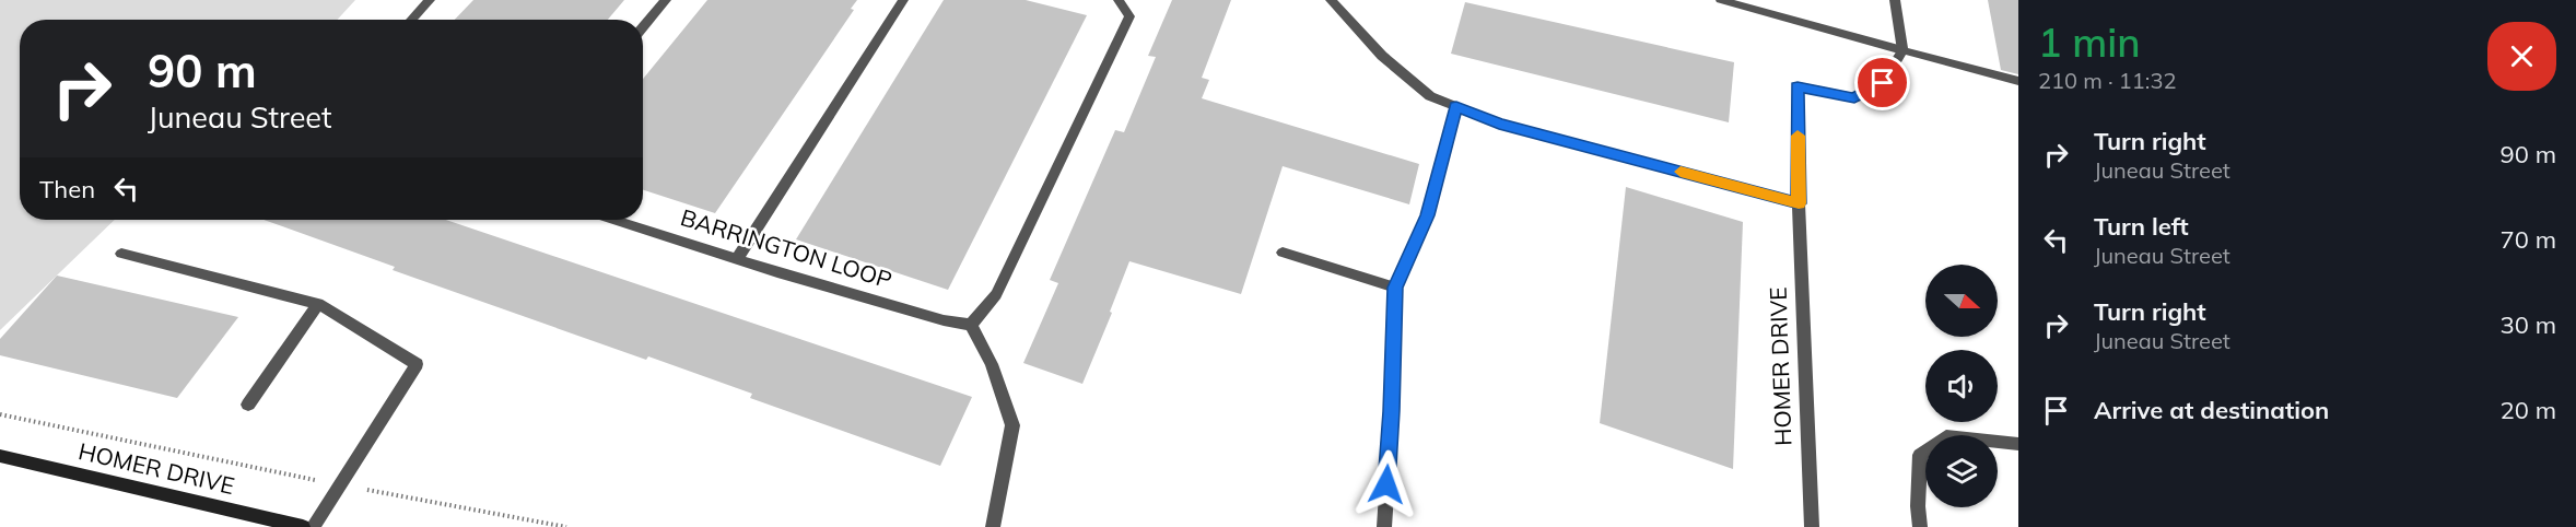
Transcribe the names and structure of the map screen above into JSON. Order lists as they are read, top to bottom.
{
  "streets": {
    "main road": ["HOMER DRIVE"],
    "street": ["BARRINGTON LOOP"]
  },
  "north": "right",
  "page": {
    "heading": ["1 min", "210 m · 11:32"],
    "turn": ["90 m", "Juneau Street"],
    "list": [
      {
        "name": "Turn right",
        "note": "Juneau Street",
        "value": "90 m"
      },
      {
        "name": "Turn left",
        "note": "Juneau Street",
        "value": "70 m"
      },
      {
        "name": "Turn right",
        "note": "Juneau Street",
        "value": "30 m"
      },
      {
        "name": "Arrive at destination",
        "value": "20 m"
      }
    ],
    "then": "Then"
  }
}
